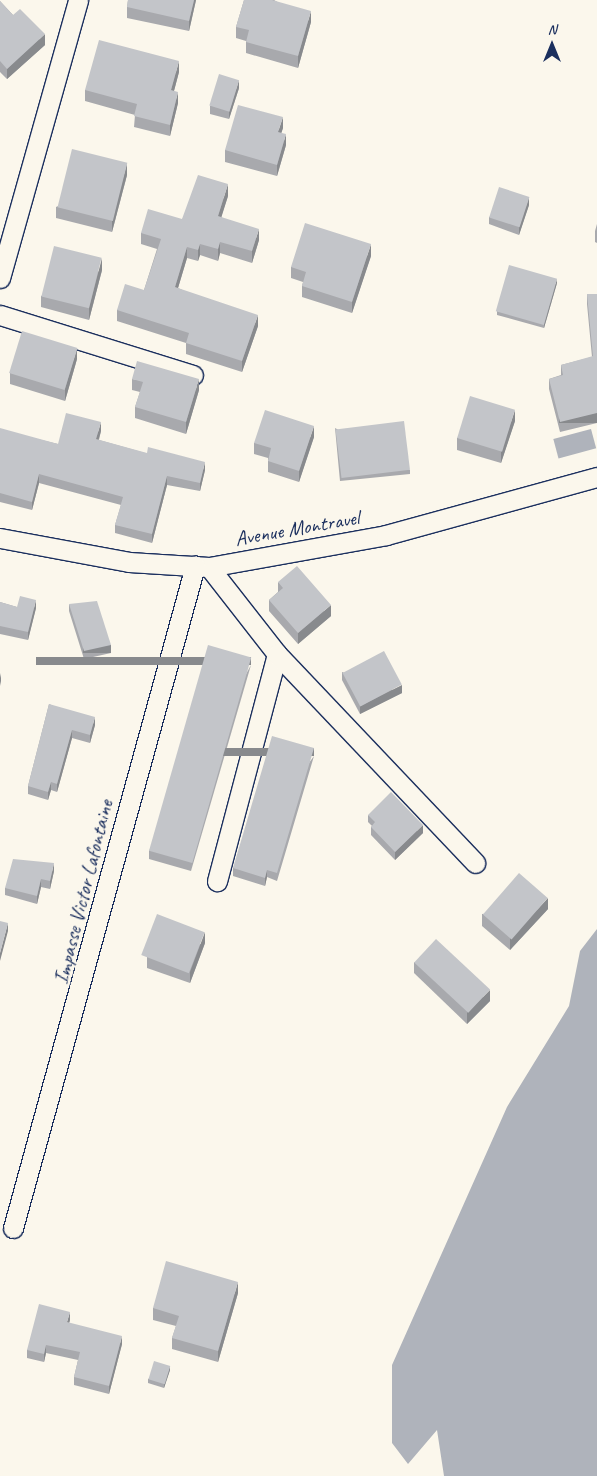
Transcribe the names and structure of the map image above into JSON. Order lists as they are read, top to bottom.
{
  "streets": {
    "street": ["Avenue Montravel", "Impasse Victor Lafontaine"]
  },
  "crossings": [
    ["Avenue Montravel", "Impasse Victor Lafontaine"]
  ],
  "north": "top"
}
